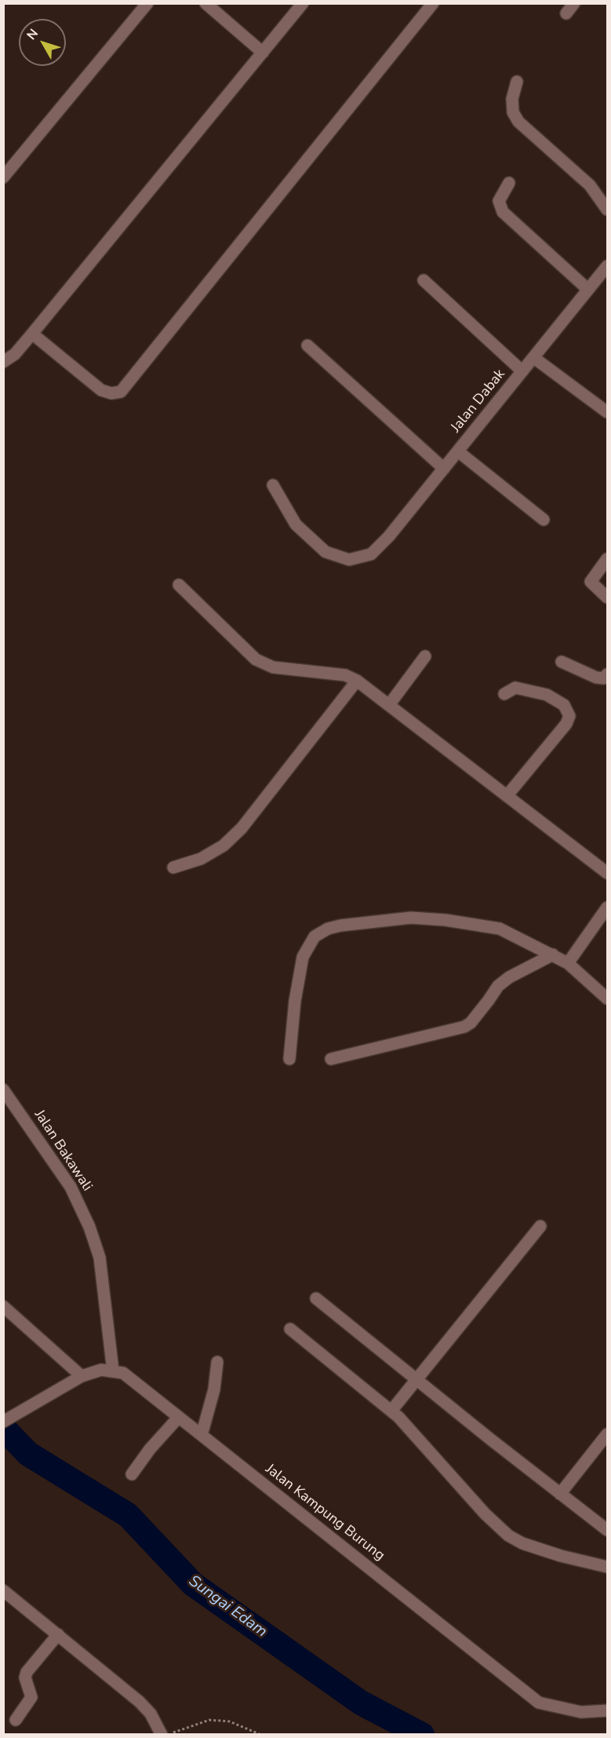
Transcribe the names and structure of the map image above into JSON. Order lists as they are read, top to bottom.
{
  "streets": {
    "street": ["Jalan Dabak", "Jalan Bakawali", "Jalan Kampung Burung"]
  },
  "crossings": [
    ["Jalan Bakawali", "Jalan Kampung Burung"]
  ],
  "water": ["Sungai Edam"],
  "north": "top left"
}
